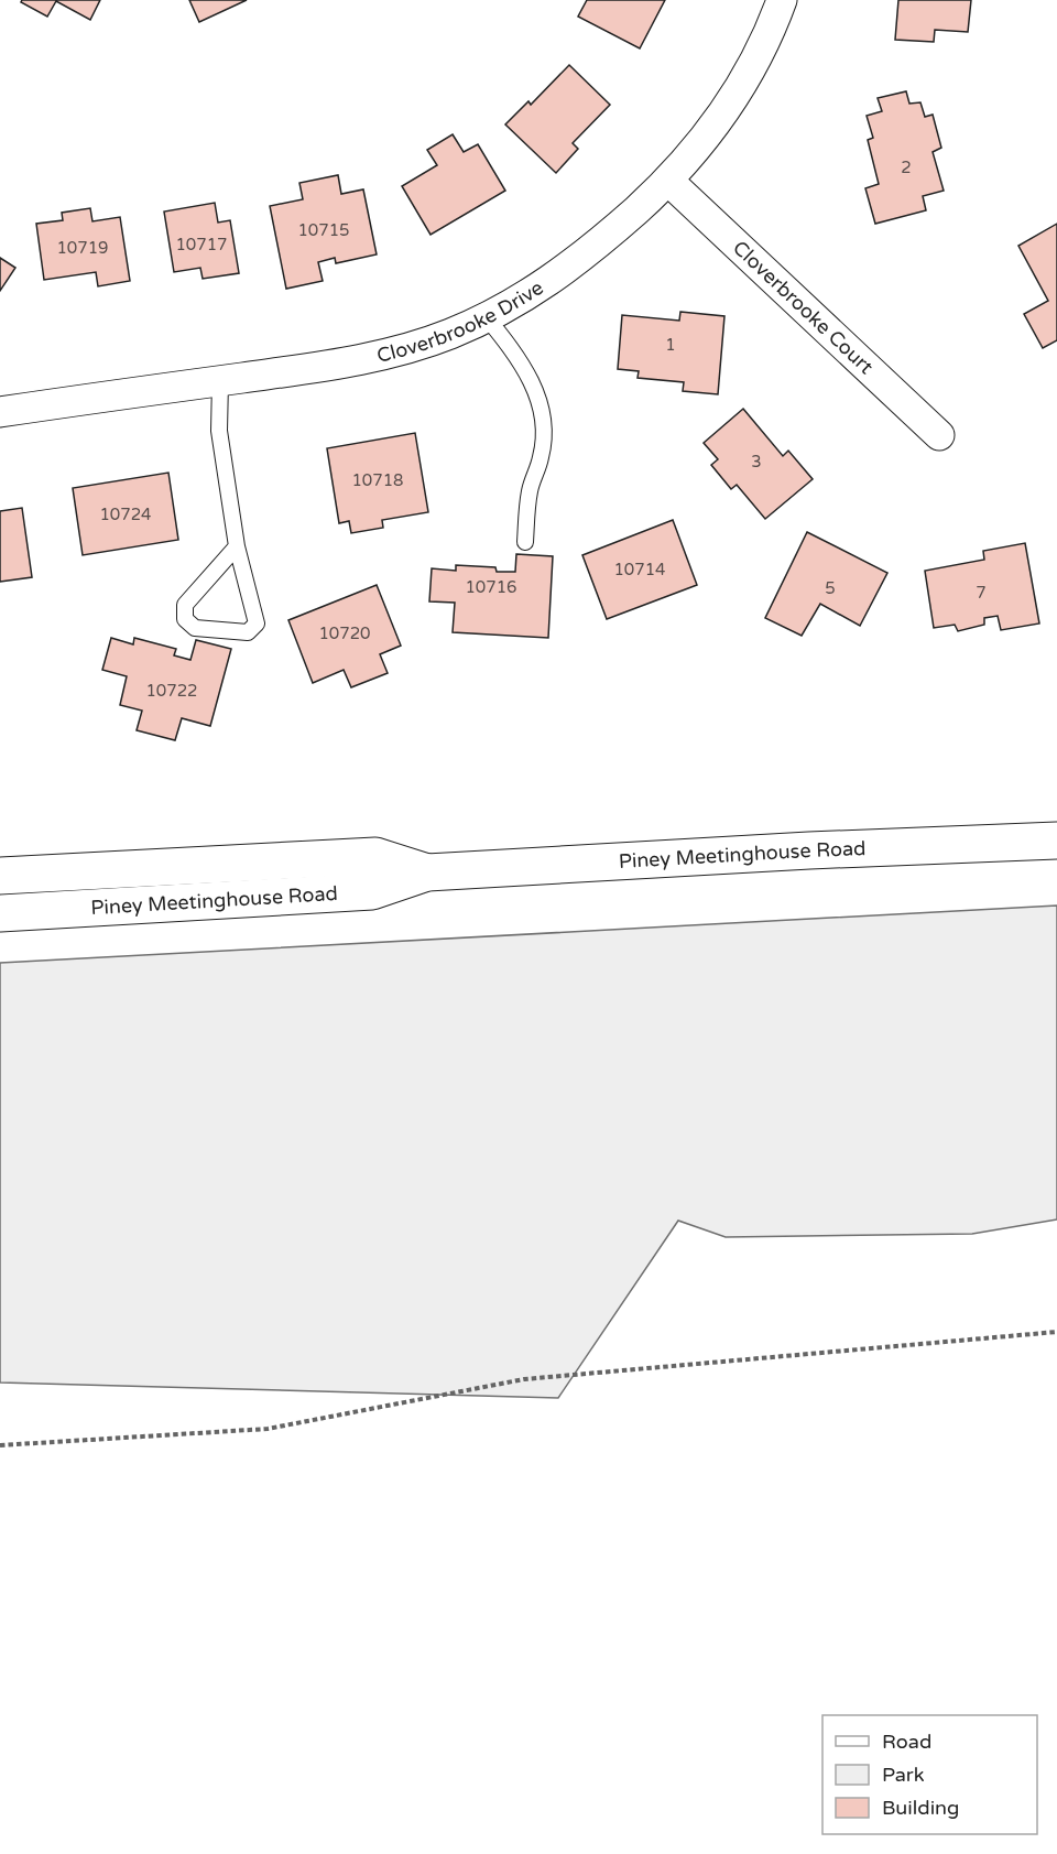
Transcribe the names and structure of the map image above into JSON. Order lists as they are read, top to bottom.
{
  "streets": {
    "main road": ["Piney Meetinghouse Road"],
    "street": ["Cloverbrooke Court", "Cloverbrooke Drive"]
  },
  "crossings": [
    ["Cloverbrooke Court", "Cloverbrooke Drive"]
  ],
  "house_numbers": [
    "2",
    "10715",
    "10717",
    "10719",
    "1",
    "3",
    "10718",
    "10724",
    "10714",
    "10716",
    "5",
    "7",
    "10720",
    "10722"
  ],
  "legend": ["Road", "Park", "Building"]
}
